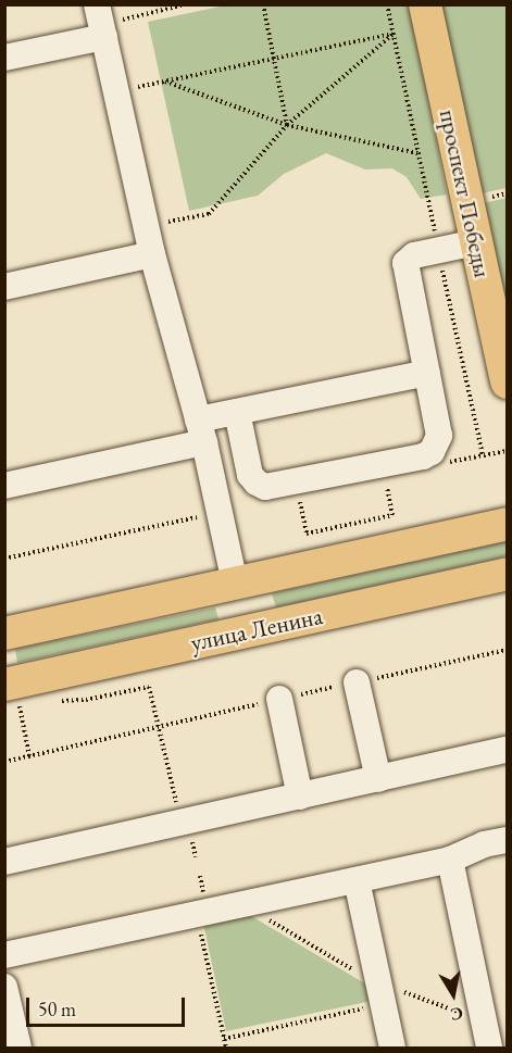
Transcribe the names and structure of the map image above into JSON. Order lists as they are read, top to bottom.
{
  "streets": {
    "main road": ["проспект Победы", "улица Ленина"]
  },
  "scale_bar": "50 m",
  "north": "bottom"
}
